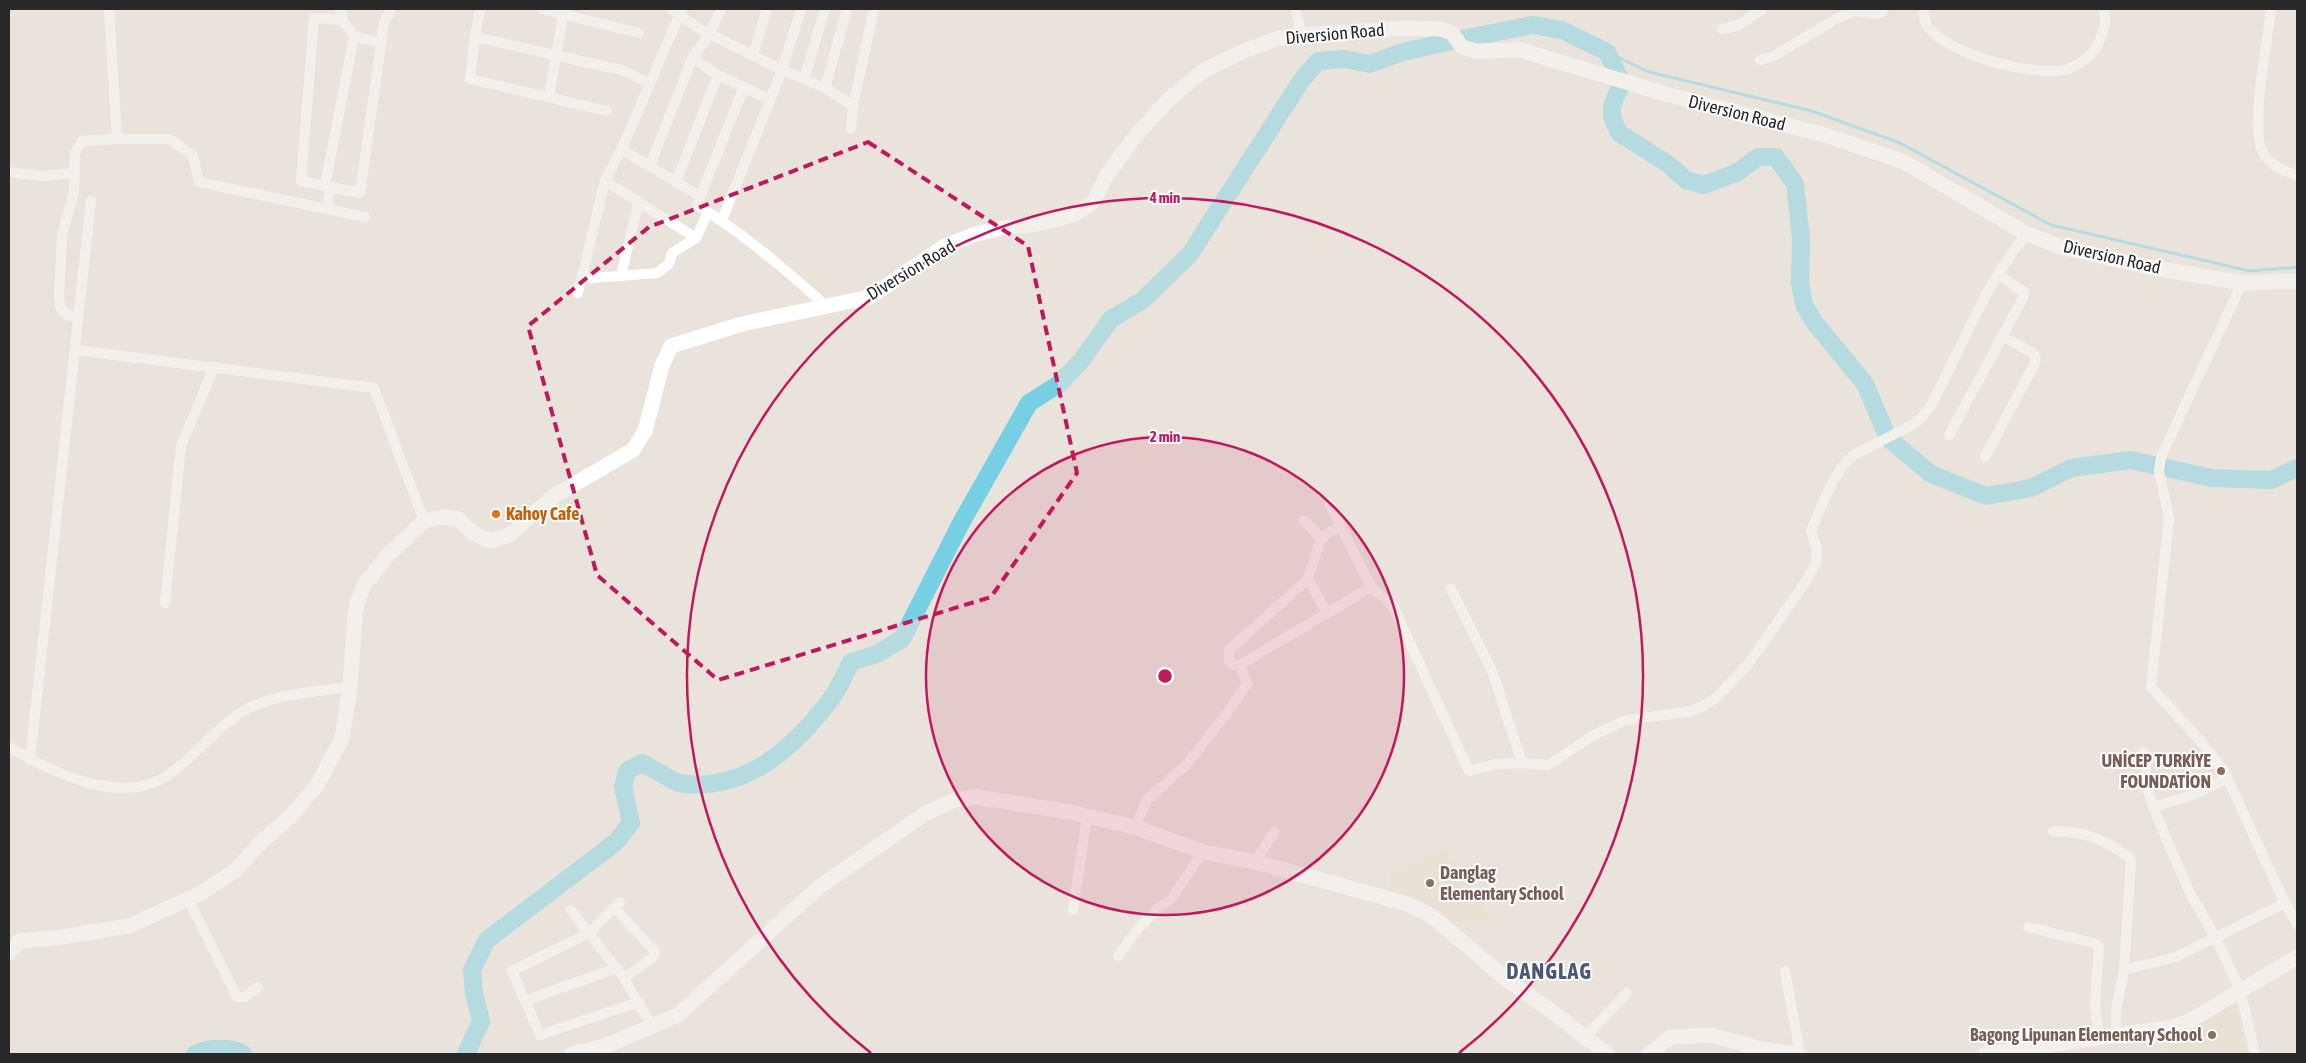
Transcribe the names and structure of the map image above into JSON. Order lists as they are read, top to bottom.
{
  "streets": {
    "street": ["Diversion Road"]
  },
  "districts": ["DANGLAG"],
  "places": [
    "Kahoy Cafe",
    "UNİCEP TURKİYE FOUNDATİON",
    "Danglag Elementary School",
    "Bagong Lipunan Elementary School"
  ],
  "rings": ["4 min", "2 min"]
}
